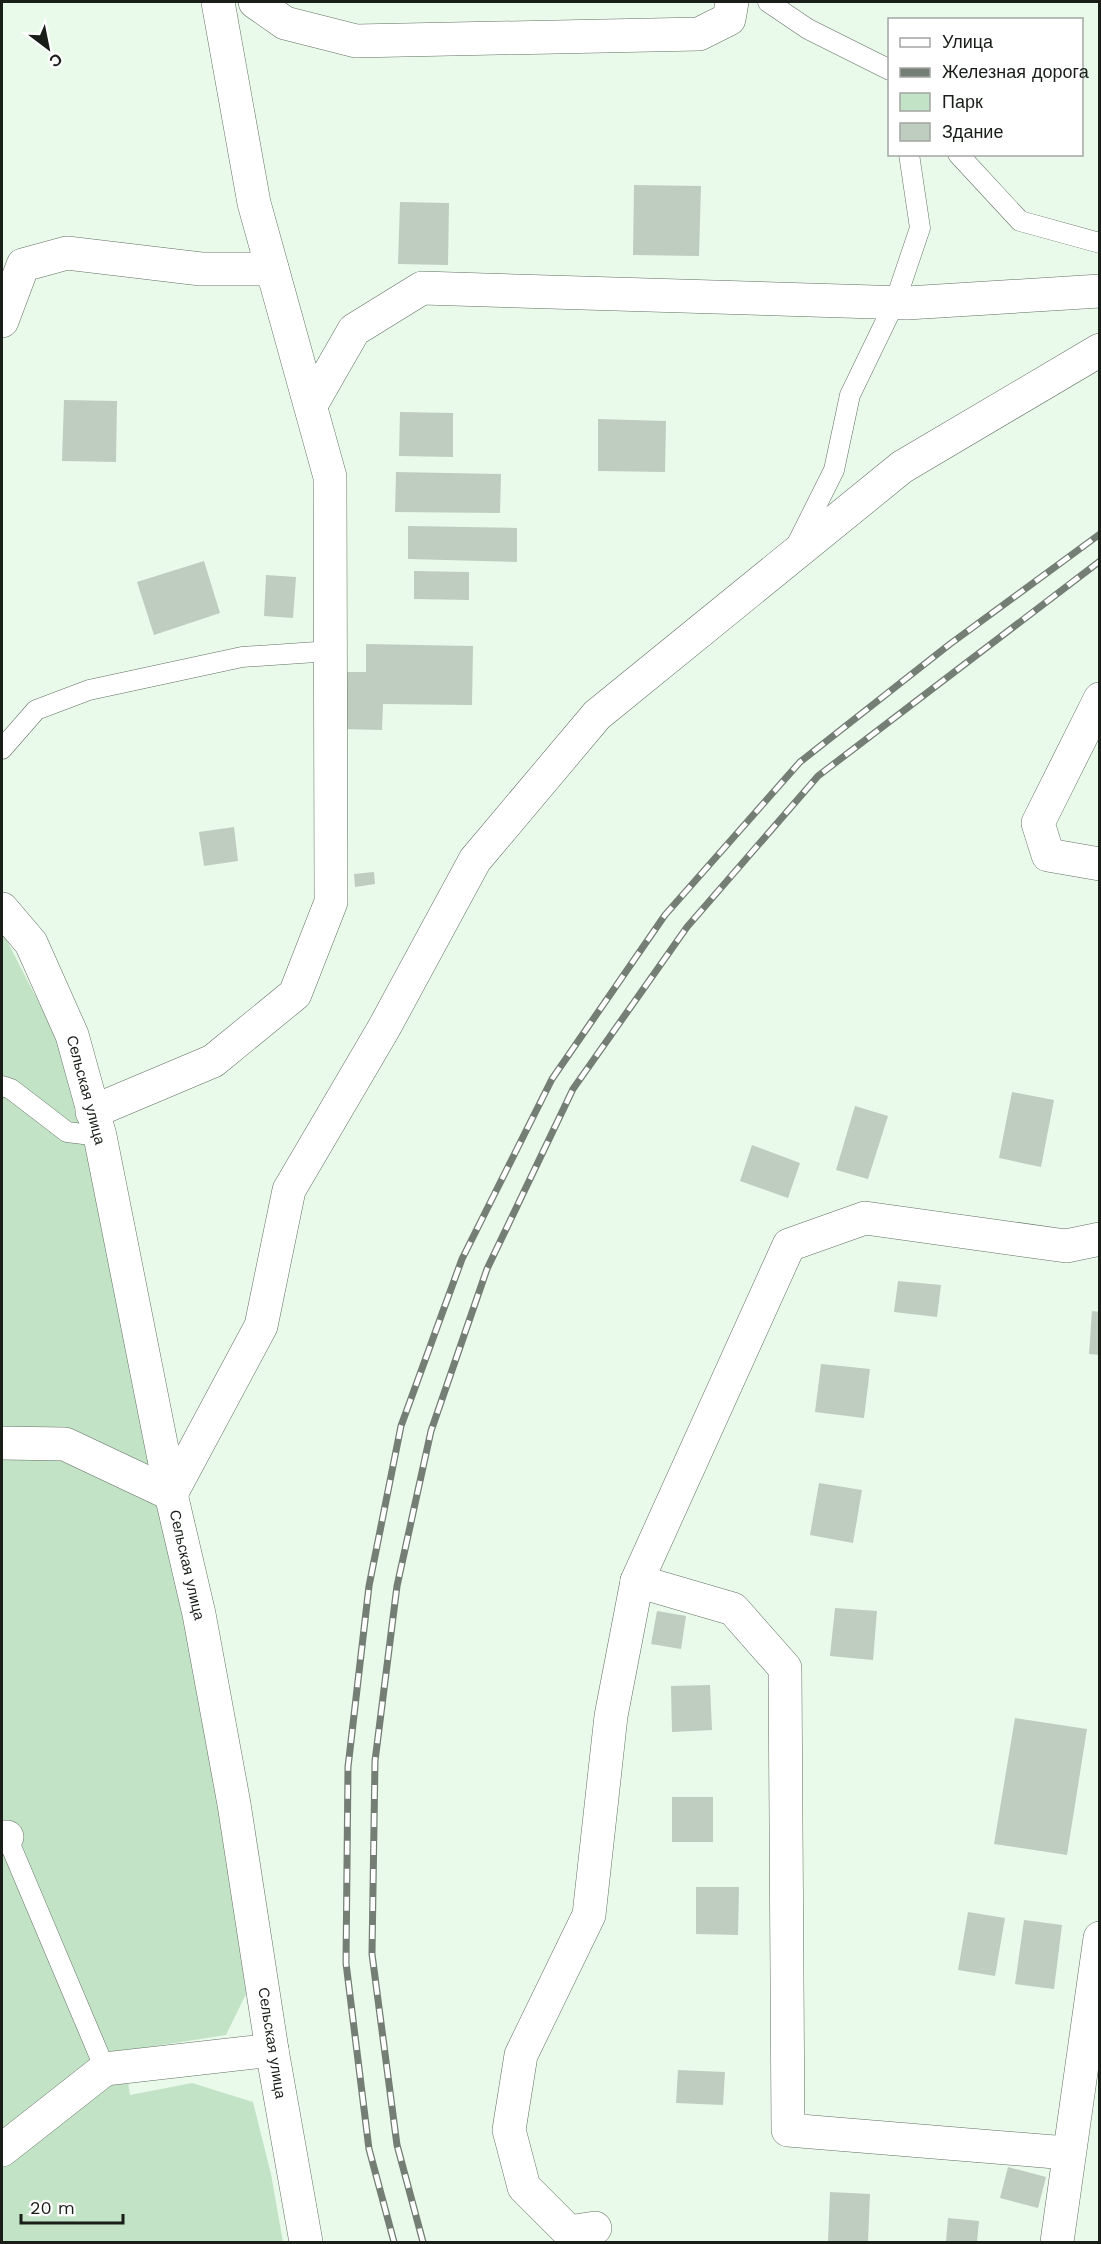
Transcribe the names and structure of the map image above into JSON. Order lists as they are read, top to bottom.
{
  "streets": {
    "street": ["Сельская улица"]
  },
  "legend": [
    "Улица",
    "Железная дорога",
    "Парк",
    "Здание"
  ],
  "scale_bar": "20 m",
  "north": "bottom right"
}
